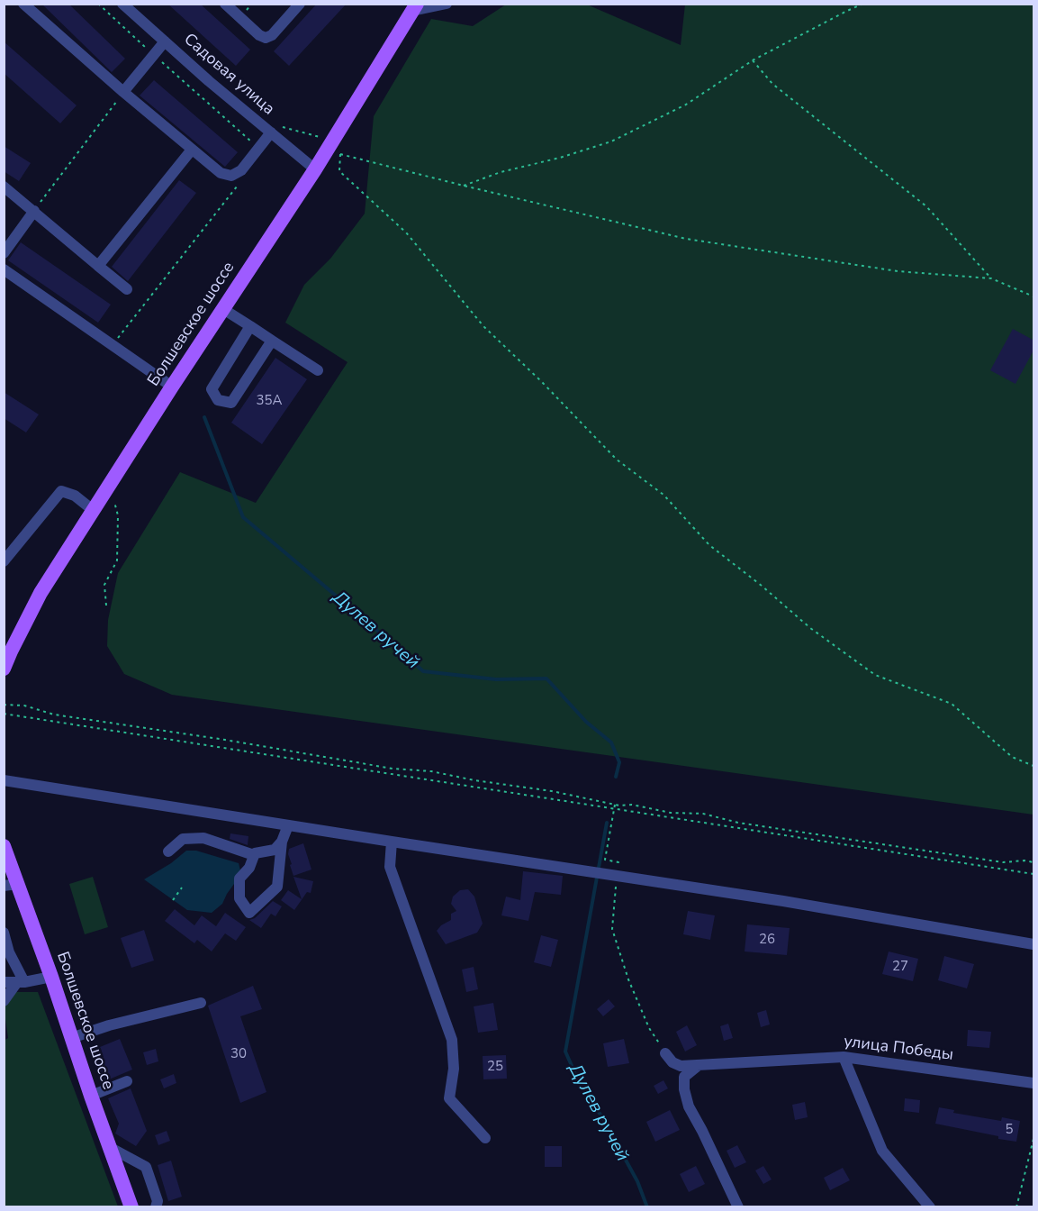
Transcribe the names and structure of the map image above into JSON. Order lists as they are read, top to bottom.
{
  "streets": {
    "main road": ["Болшевское шоссе"],
    "street": ["Садовая улица", "улица Победы"]
  },
  "crossings": [
    ["Садовая улица", "Болшевское шоссе"]
  ],
  "water": ["Дулев ручей"],
  "house_numbers": [
    "35А",
    "26",
    "27",
    "30",
    "25",
    "5"
  ]
}
